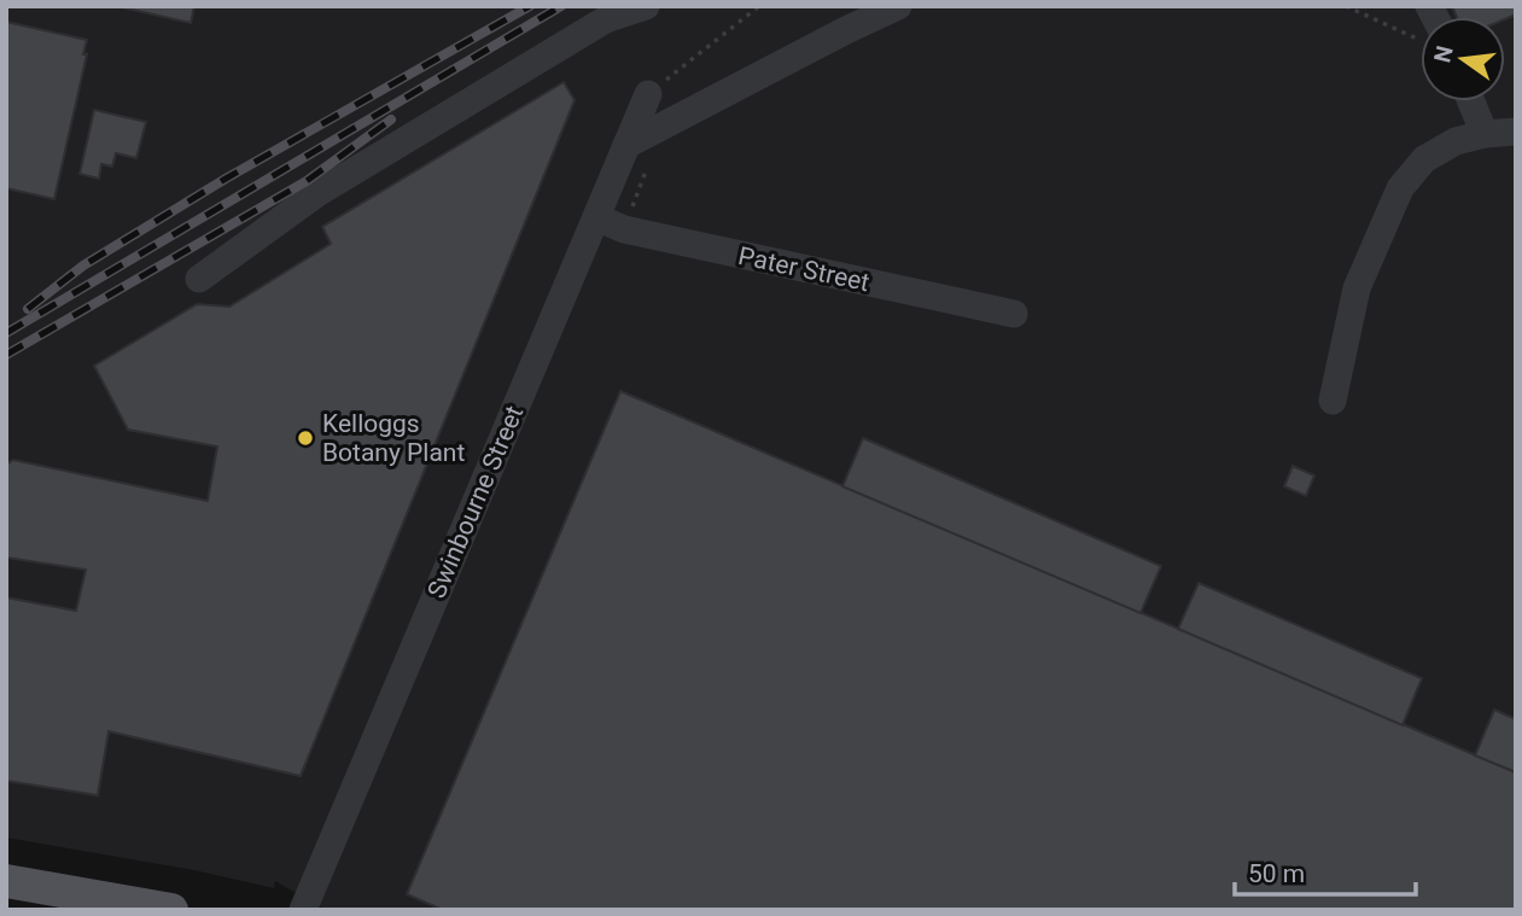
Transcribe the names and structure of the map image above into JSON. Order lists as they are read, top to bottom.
{
  "streets": {
    "street": ["Pater Street", "Swinbourne Street"]
  },
  "crossings": [
    ["Pater Street", "Swinbourne Street"]
  ],
  "places": ["Kelloggs Botany Plant"],
  "scale_bar": "50 m",
  "north": "left"
}
